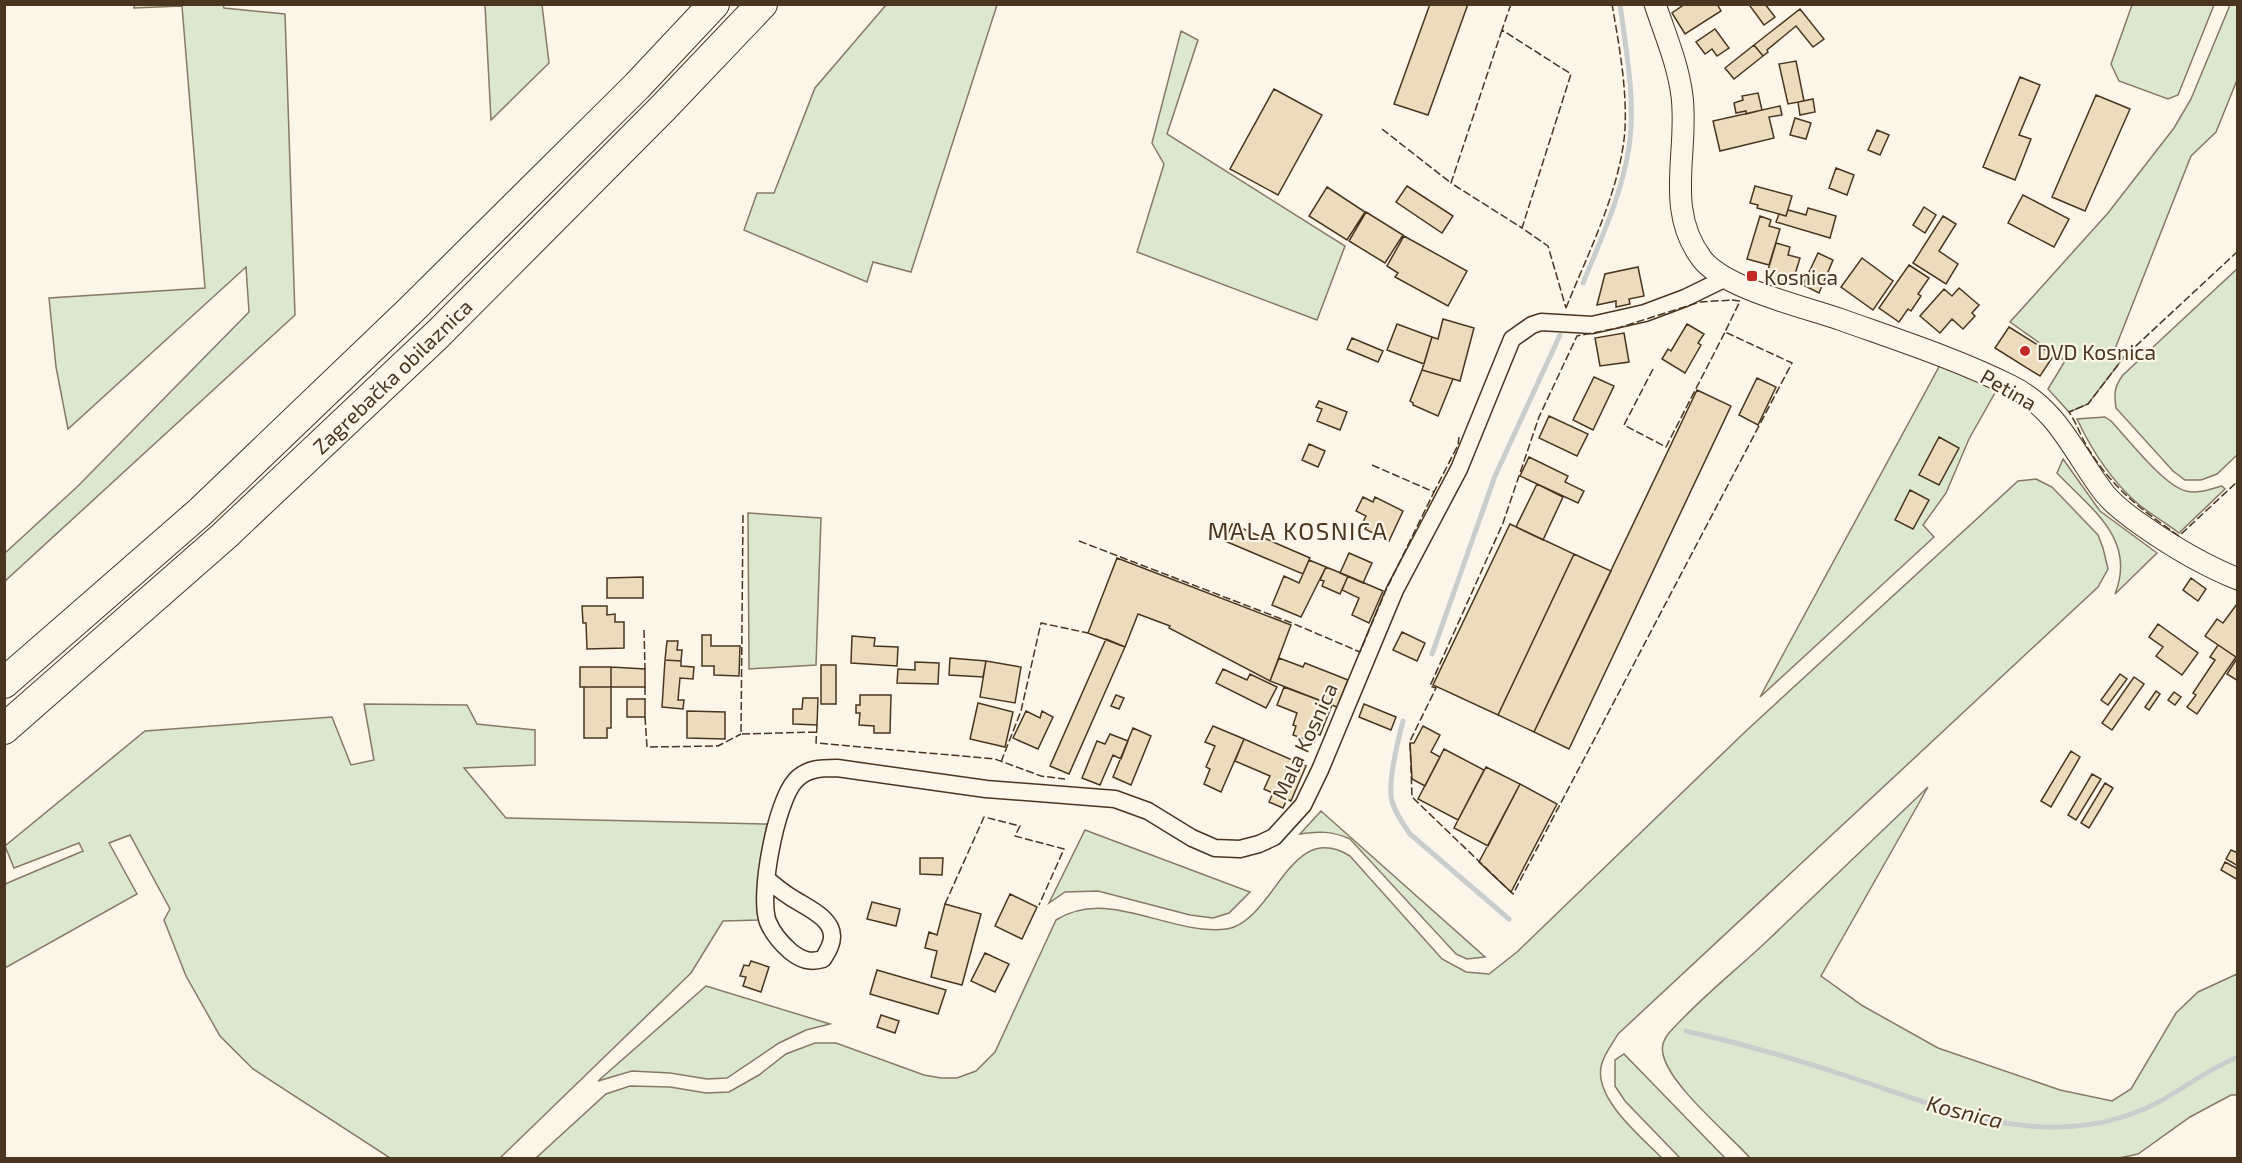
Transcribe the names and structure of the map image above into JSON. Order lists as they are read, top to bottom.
{
  "streets": {
    "highway": ["Zagrebačka obilaznica"],
    "street": ["Petina", "Mala Kosnica"]
  },
  "crossings": [
    ["Petina", "Mala Kosnica"]
  ],
  "districts": ["MALA KOSNICA"],
  "water": ["Kosnica"],
  "places": {
    "transit": ["Kosnica"],
    "other": ["DVD Kosnica"]
  }
}
